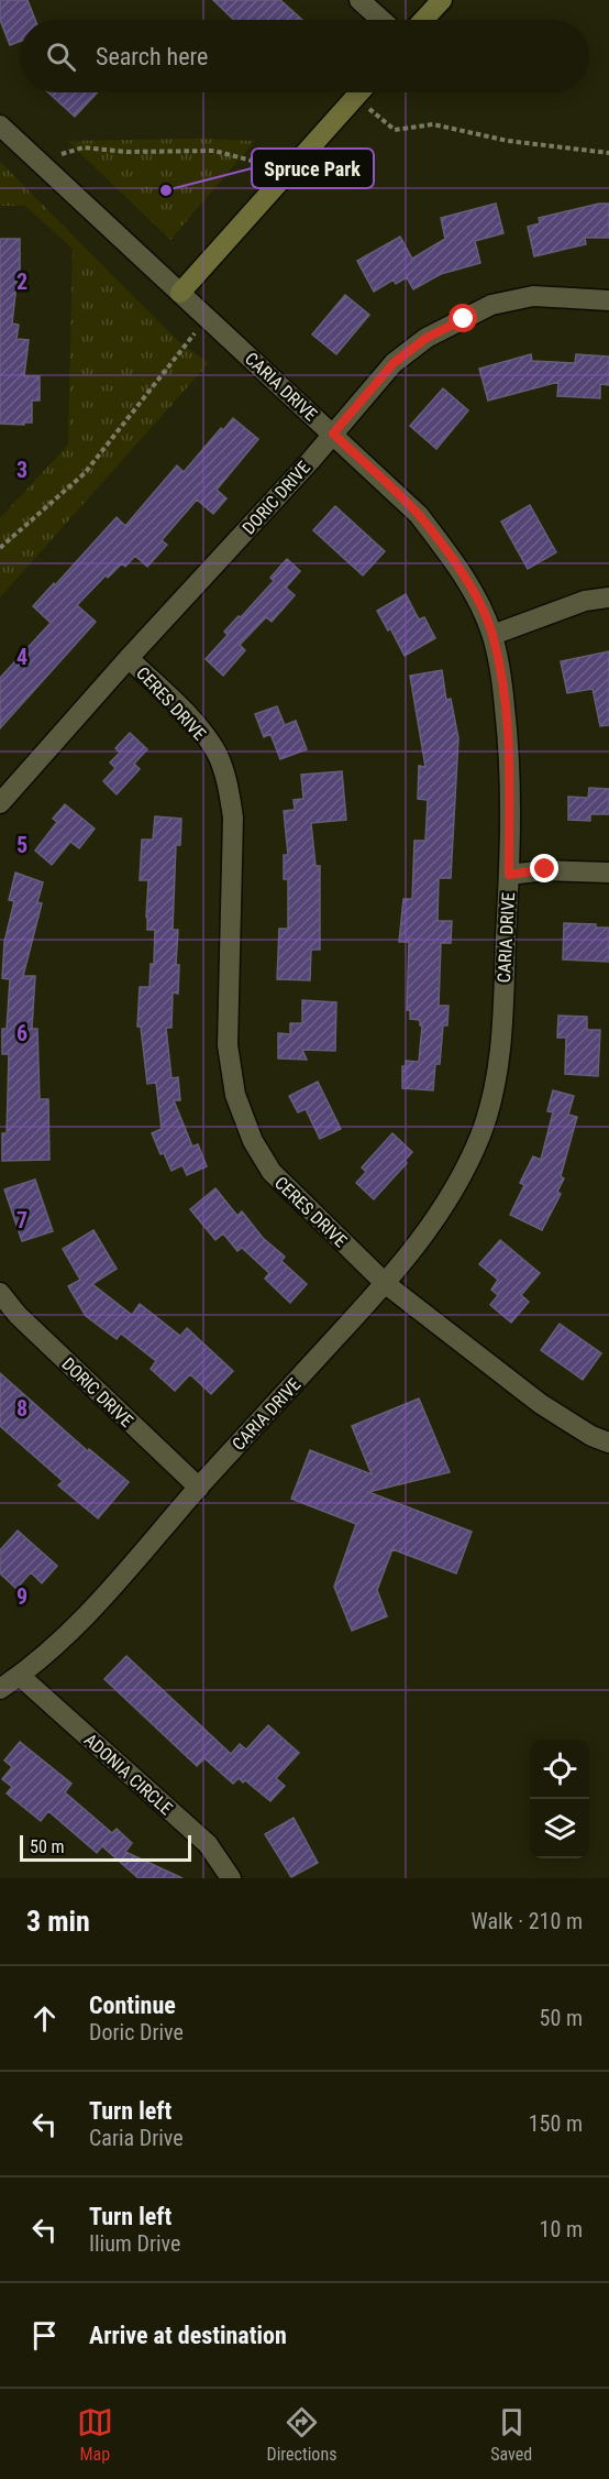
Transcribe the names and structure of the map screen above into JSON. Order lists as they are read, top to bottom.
{
  "streets": {
    "street": [
      "CARIA DRIVE",
      "DORIC DRIVE",
      "CERES DRIVE",
      "ADONIA CIRCLE"
    ]
  },
  "crossings": [
    ["CARIA DRIVE", "DORIC DRIVE"],
    ["CARIA DRIVE", "CERES DRIVE"],
    ["CARIA DRIVE", "ADONIA CIRCLE"],
    ["DORIC DRIVE", "CERES DRIVE"]
  ],
  "places": ["Spruce Park"],
  "scale_bar": "50 m",
  "page": {
    "search": "Search here",
    "scale": "50 m",
    "heading": ["3 min", "Walk · 210 m"],
    "list": [
      ["Continue", "Doric Drive", "50 m"],
      ["Turn left", "Caria Drive", "150 m"],
      ["Turn left", "Ilium Drive", "10 m"],
      "Arrive at destination"
    ],
    "nav": ["Map", "Directions", "Saved"]
  },
  "grid": {
    "rows": [
      "2",
      "3",
      "4",
      "5",
      "6",
      "7",
      "8",
      "9"
    ]
  }
}
